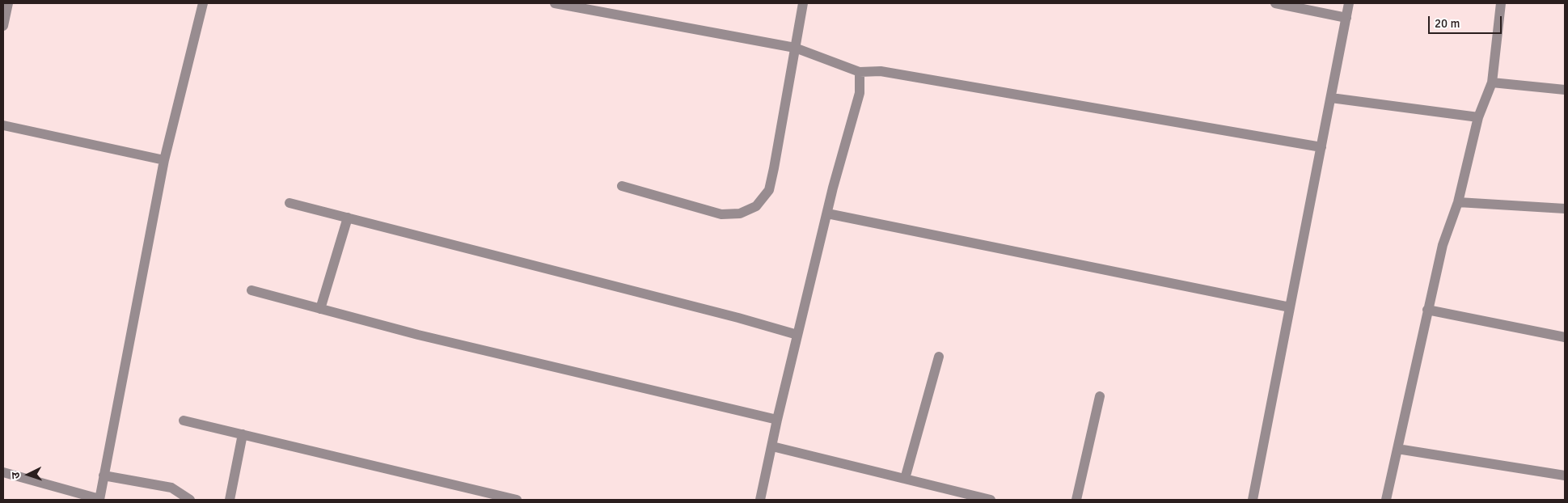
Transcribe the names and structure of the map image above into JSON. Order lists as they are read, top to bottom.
{
  "scale_bar": "20 m",
  "north": "left"
}
